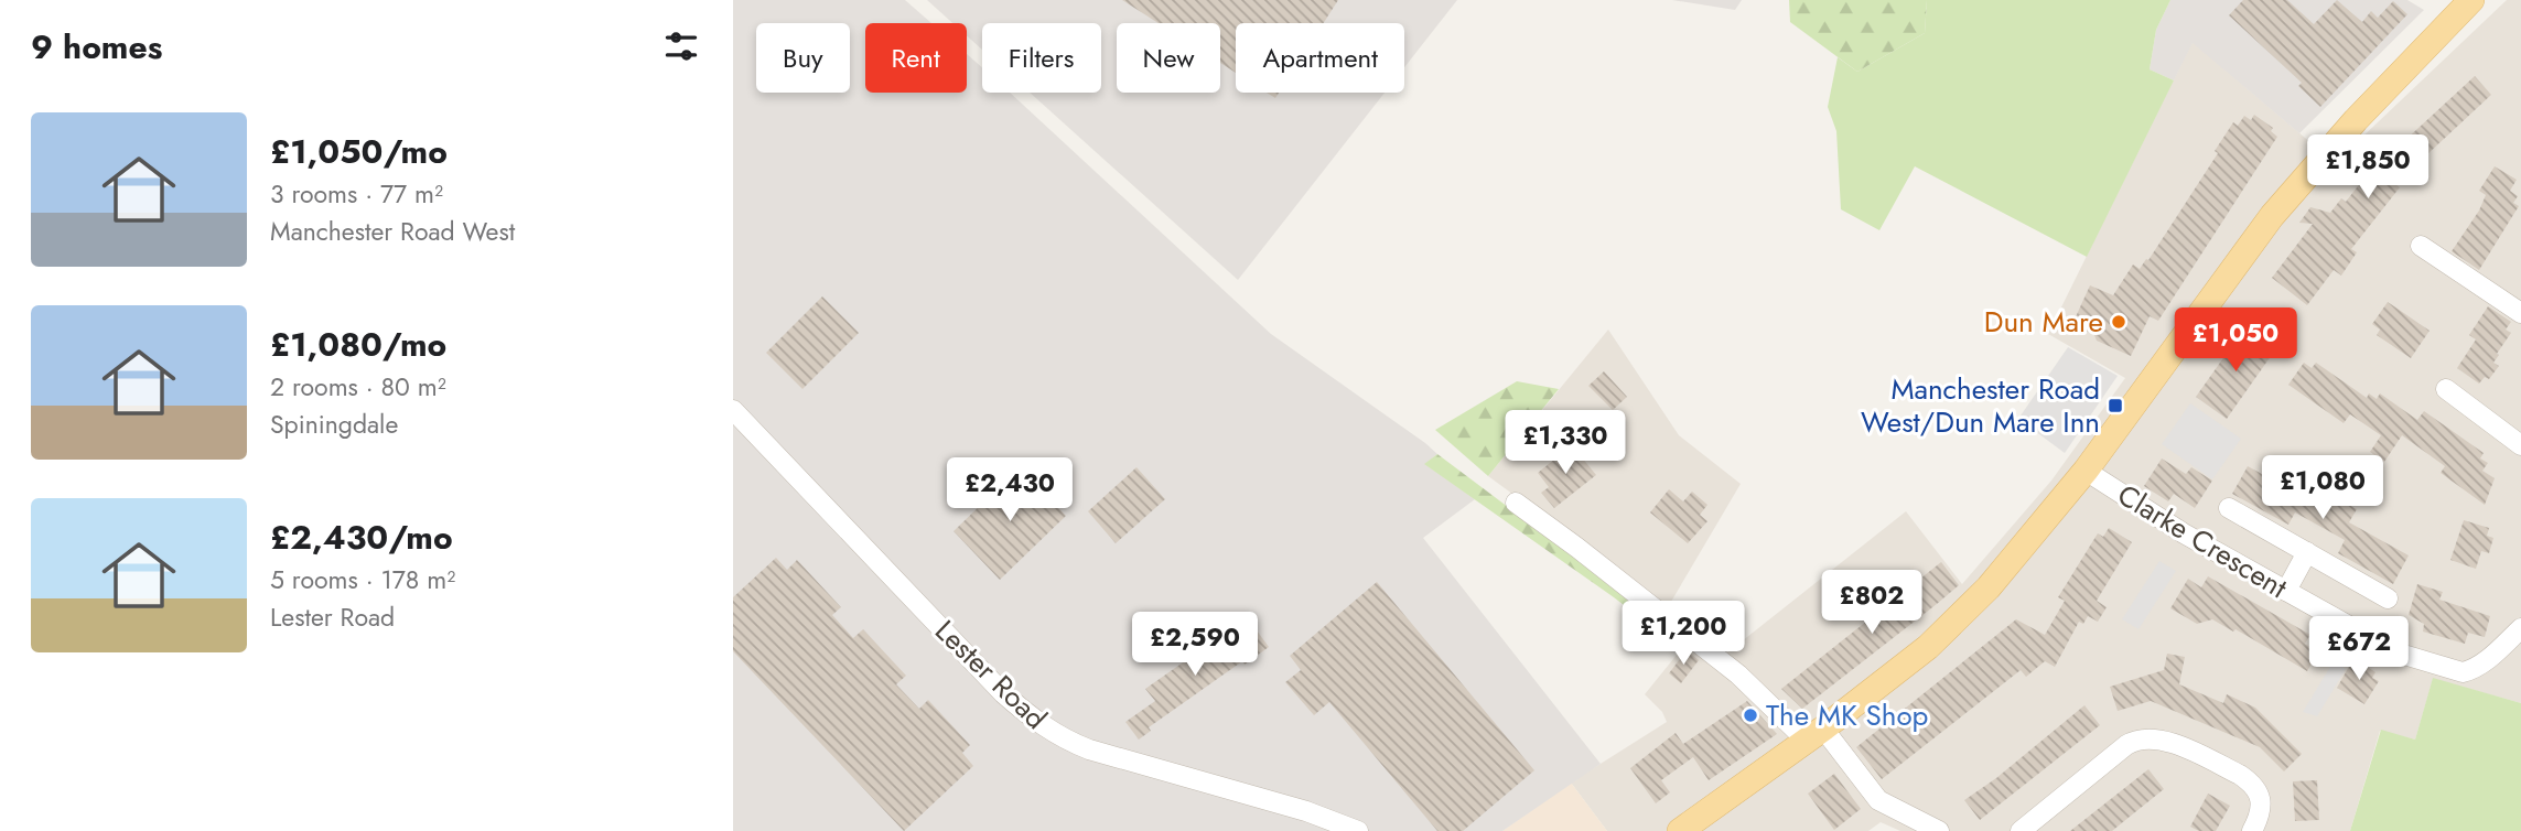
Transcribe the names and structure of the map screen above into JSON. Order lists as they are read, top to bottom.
{
  "streets": {
    "street": ["Clarke Crescent", "Lester Road"]
  },
  "places": {
    "other": ["Dun Mare", "The MK Shop"],
    "transit": ["Manchester Road West/Dun Mare Inn"]
  },
  "page": {
    "heading": "9 homes",
    "chip": [
      "Buy",
      "Rent",
      "Filters",
      "New",
      "Apartment"
    ],
    "list": [
      {
        "name": "£1,050/mo",
        "note": "3 rooms · 77 m² · Manchester Road West"
      },
      {
        "name": "£1,080/mo",
        "note": "2 rooms · 80 m² · Spiningdale"
      },
      {
        "name": "£2,430/mo",
        "note": "5 rooms · 178 m² · Lester Road"
      }
    ],
    "price": [
      "£1,850",
      "£1,050",
      "£1,330",
      "£1,080",
      "£2,430",
      "£802",
      "£1,200",
      "£2,590",
      "£672"
    ]
  }
}
